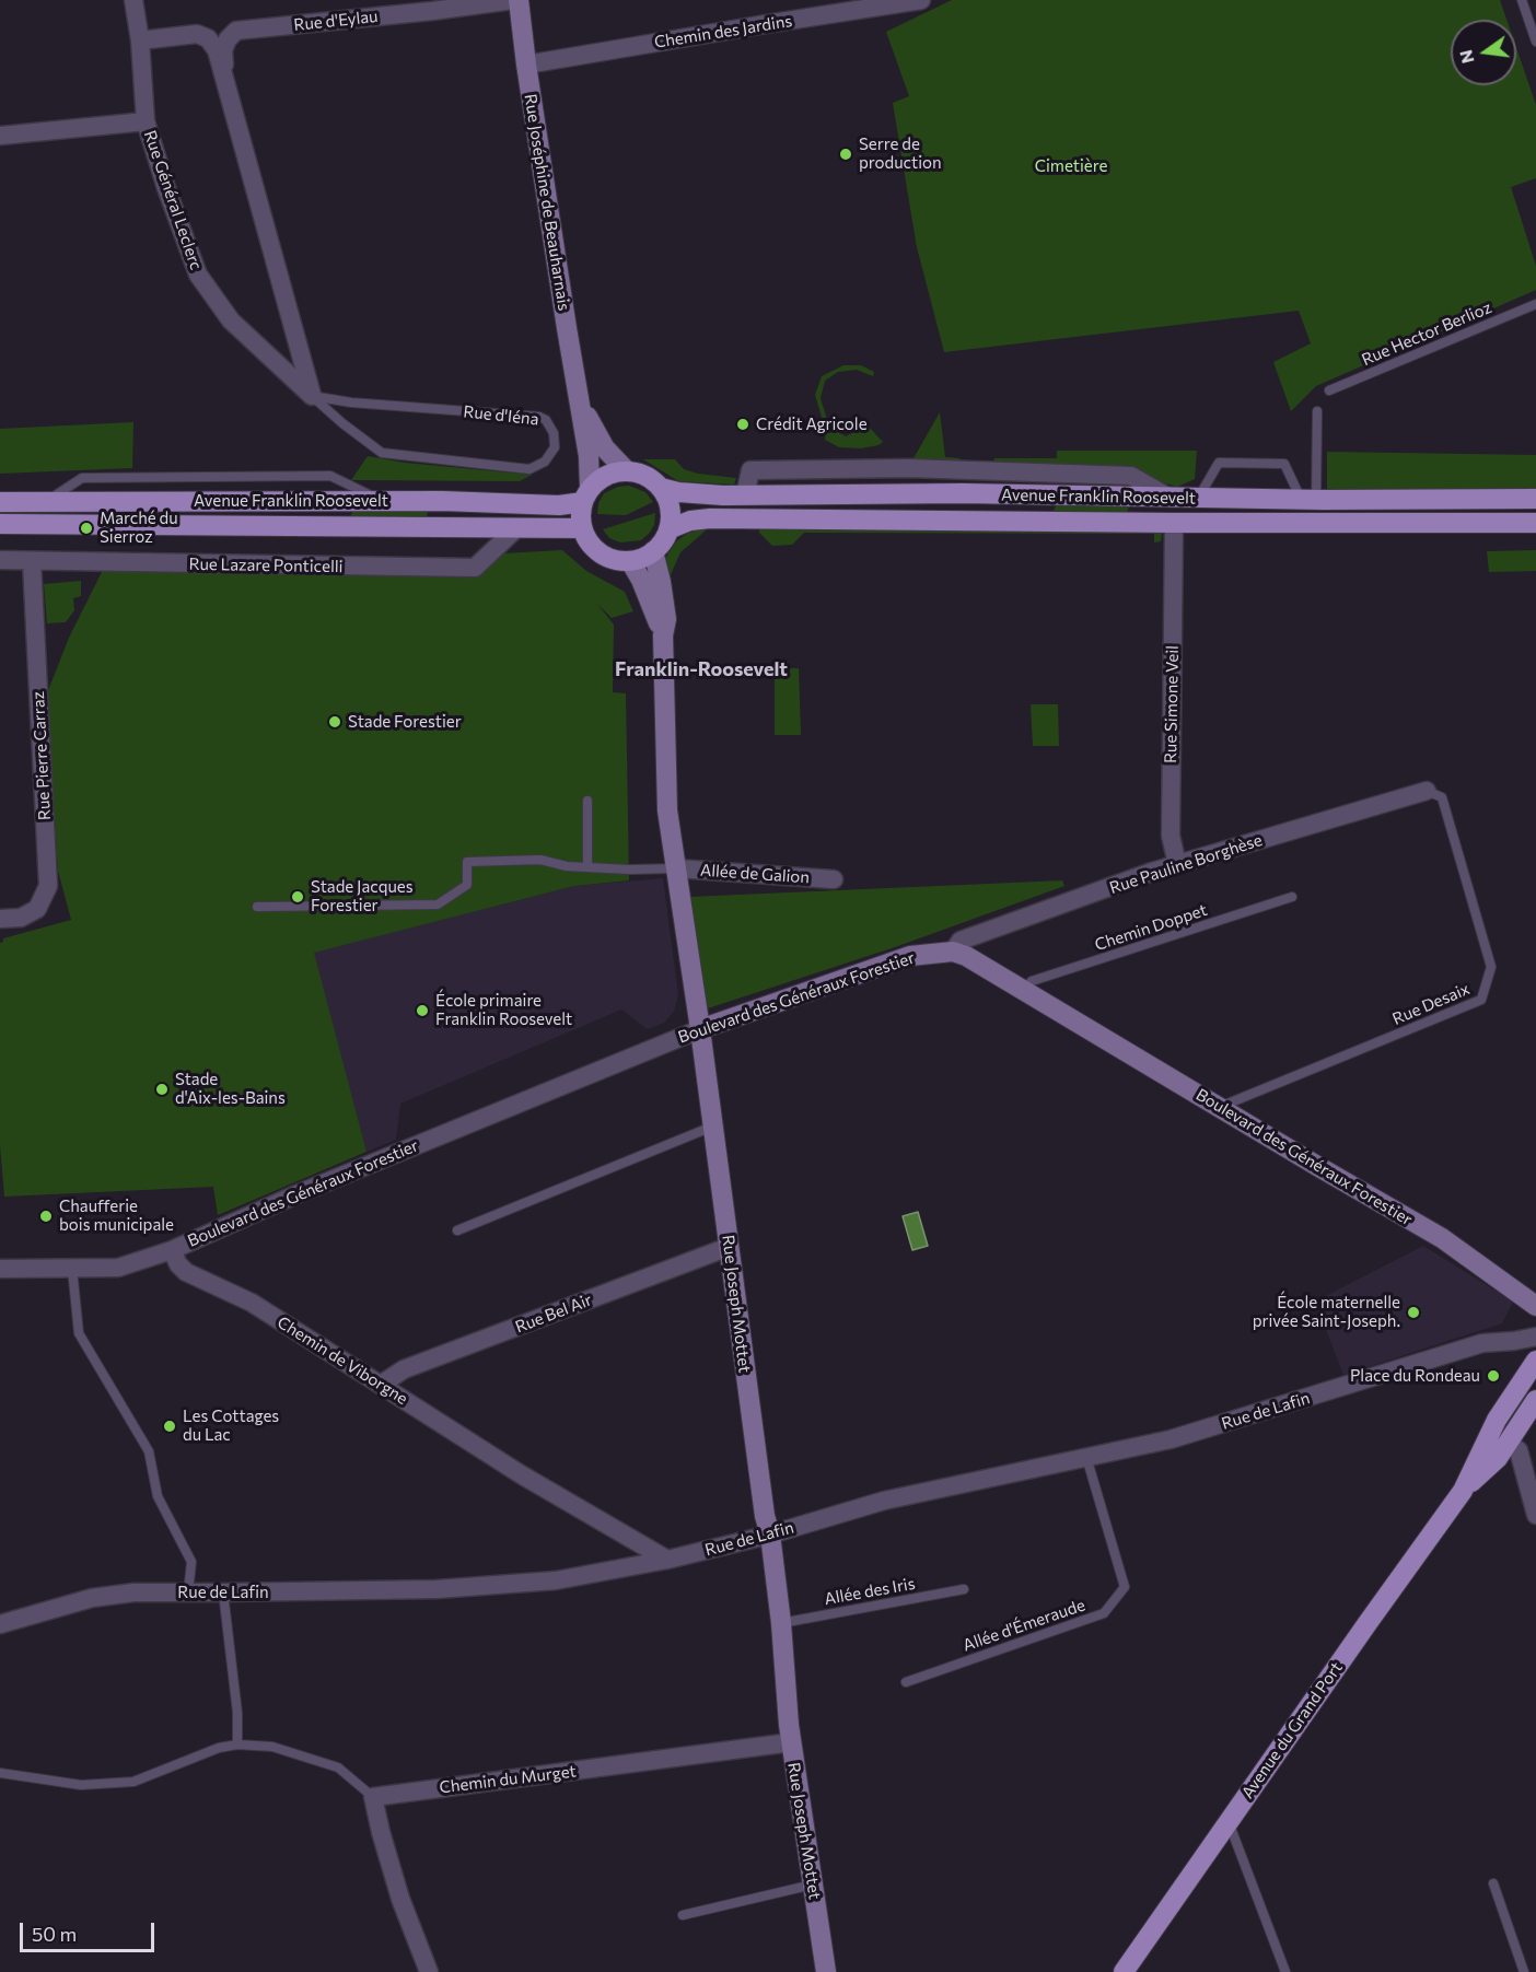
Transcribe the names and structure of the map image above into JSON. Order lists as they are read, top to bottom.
{
  "streets": {
    "main road": ["Avenue Franklin Roosevelt", "Avenue du Grand Port"],
    "street": [
      "Rue d'Eylau",
      "Chemin des Jardins",
      "Rue Général Leclerc",
      "Rue Joséphine de Beauharnais",
      "Rue Lazare Ponticelli",
      "Rue Simone Veil",
      "Rue Pierre Carraz",
      "Rue Pauline Borghèse",
      "Allée de Galion",
      "Boulevard des Généraux Forestier",
      "Rue Joseph Mottet",
      "Rue Bel Air",
      "Chemin de Viborgne",
      "Rue de Lafin",
      "Chemin du Murget"
    ],
    "lane": [
      "Rue Hector Berlioz",
      "Rue d'Iéna",
      "Chemin Doppet",
      "Rue Desaix",
      "Allée des Iris",
      "Allée d'Émeraude"
    ]
  },
  "crossings": [
    ["Chemin des Jardins", "Rue Joséphine de Beauharnais"],
    ["Rue Général Leclerc", "Rue d'Iéna"],
    ["Rue Joséphine de Beauharnais", "Avenue Franklin Roosevelt"],
    ["Rue Joséphine de Beauharnais", "Rue Joseph Mottet"],
    ["Avenue Franklin Roosevelt", "Rue Lazare Ponticelli"],
    ["Avenue Franklin Roosevelt", "Rue Simone Veil"],
    ["Avenue Franklin Roosevelt", "Rue Joseph Mottet"],
    ["Rue Lazare Ponticelli", "Rue Pierre Carraz"],
    ["Rue Simone Veil", "Rue Pauline Borghèse"],
    ["Rue Pauline Borghèse", "Boulevard des Généraux Forestier"],
    ["Rue Pauline Borghèse", "Rue Desaix"],
    ["Allée de Galion", "Rue Joseph Mottet"],
    ["Chemin Doppet", "Boulevard des Généraux Forestier"],
    ["Boulevard des Généraux Forestier", "Rue Desaix"],
    ["Boulevard des Généraux Forestier", "Rue Joseph Mottet"],
    ["Boulevard des Généraux Forestier", "Chemin de Viborgne"],
    ["Rue Joseph Mottet", "Rue Bel Air"],
    ["Rue Joseph Mottet", "Rue de Lafin"],
    ["Rue Joseph Mottet", "Allée des Iris"],
    ["Rue Joseph Mottet", "Chemin du Murget"],
    ["Rue Bel Air", "Chemin de Viborgne"],
    ["Chemin de Viborgne", "Rue de Lafin"],
    ["Rue de Lafin", "Allée d'Émeraude"]
  ],
  "districts": ["Franklin-Roosevelt"],
  "parks": ["Cimetière"],
  "places": [
    "Serre de production",
    "Crédit Agricole",
    "Marché du Sierroz",
    "Stade Forestier",
    "Stade Jacques Forestier",
    "École primaire Franklin Roosevelt",
    "Stade d'Aix-les-Bains",
    "Chaufferie bois municipale",
    "École maternelle privée Saint-Joseph.",
    "Place du Rondeau",
    "Les Cottages du Lac"
  ],
  "scale_bar": "50 m",
  "north": "left"
}
